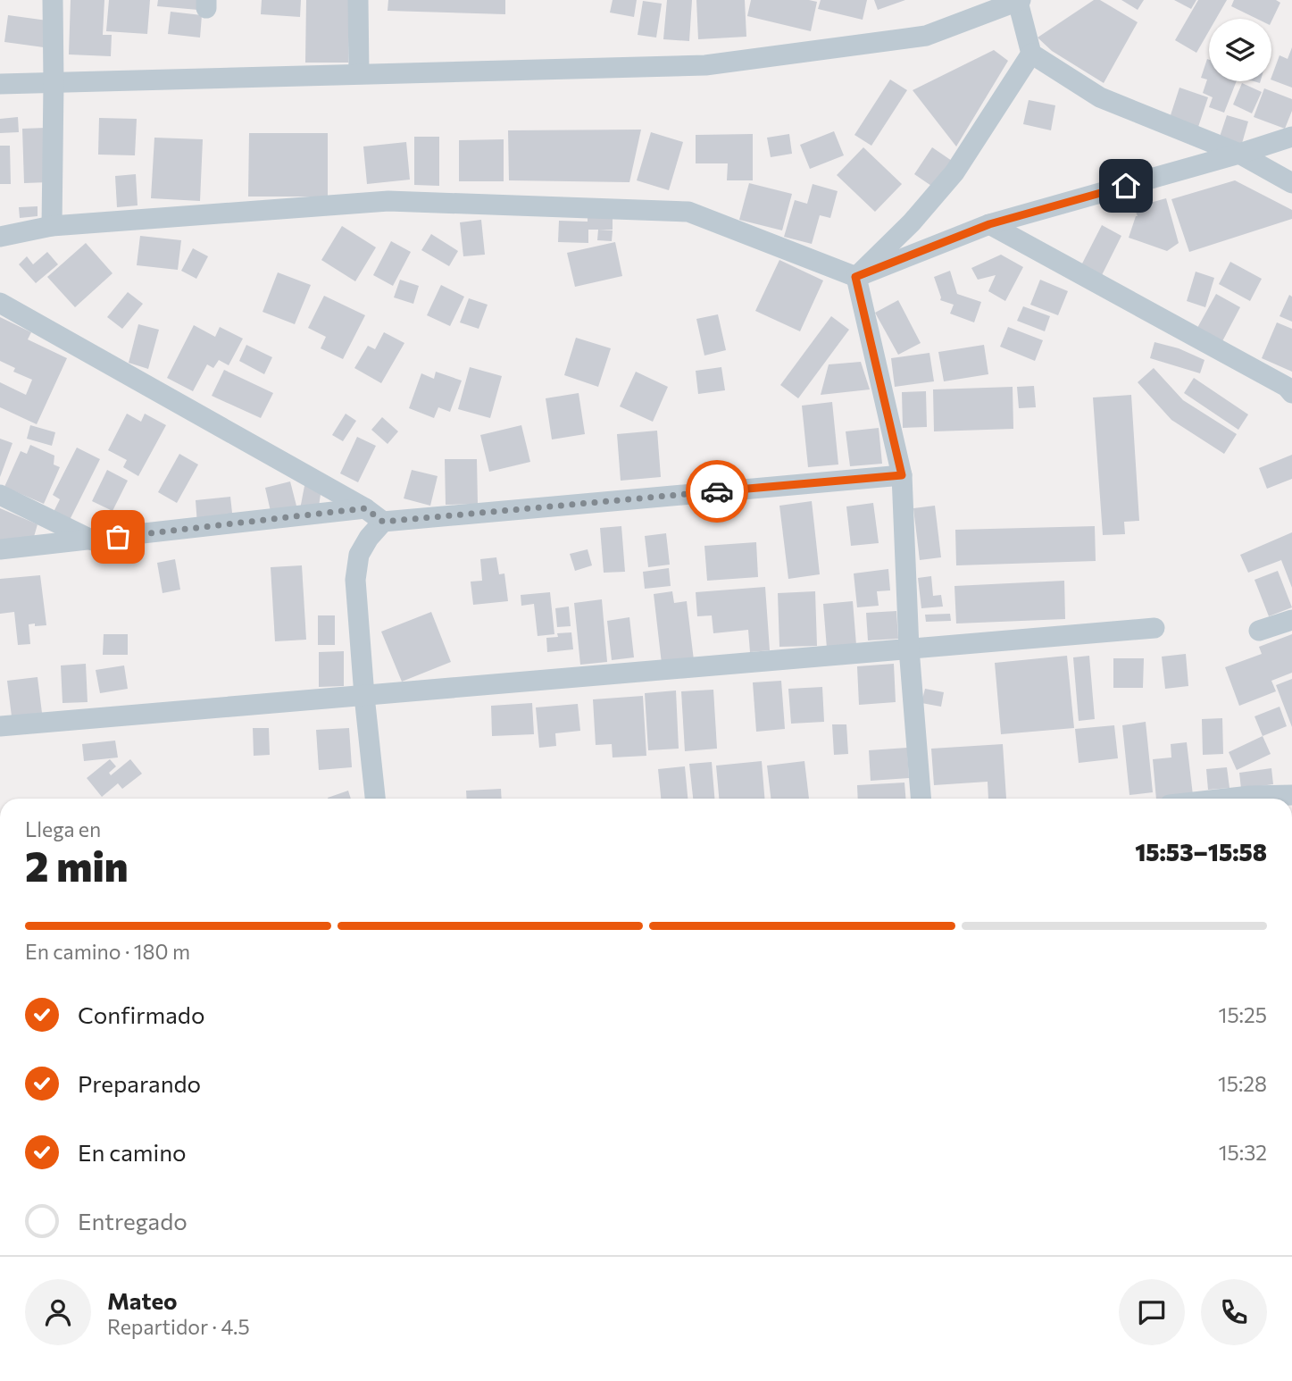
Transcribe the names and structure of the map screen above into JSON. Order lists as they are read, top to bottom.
{
  "page": {
    "heading": ["2 min", "Llega en", "15:53–15:58"],
    "panel": ["Mateo", "Repartidor · 4.5"],
    "bar": "En camino · 180 m",
    "list": [
      ["Confirmado", "15:25"],
      ["Preparando", "15:28"],
      ["En camino", "15:32"],
      "Entregado"
    ]
  }
}
